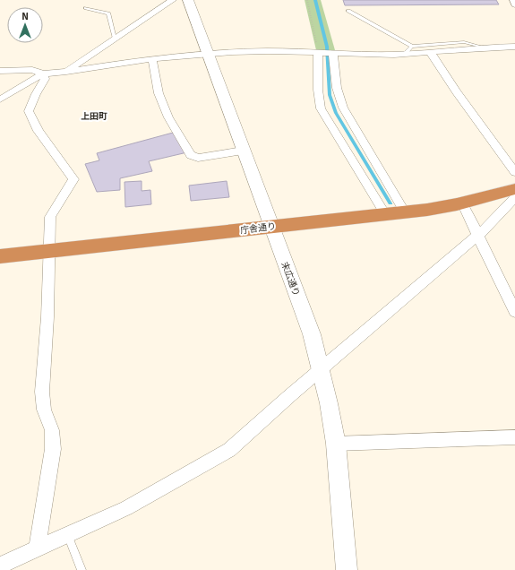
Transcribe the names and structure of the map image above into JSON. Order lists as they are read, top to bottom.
{
  "streets": {
    "highway": ["庁舎通り"],
    "street": ["末広通り"]
  },
  "crossings": [
    ["庁舎通り", "末広通り"]
  ],
  "districts": ["上田町"],
  "north": "top"
}
